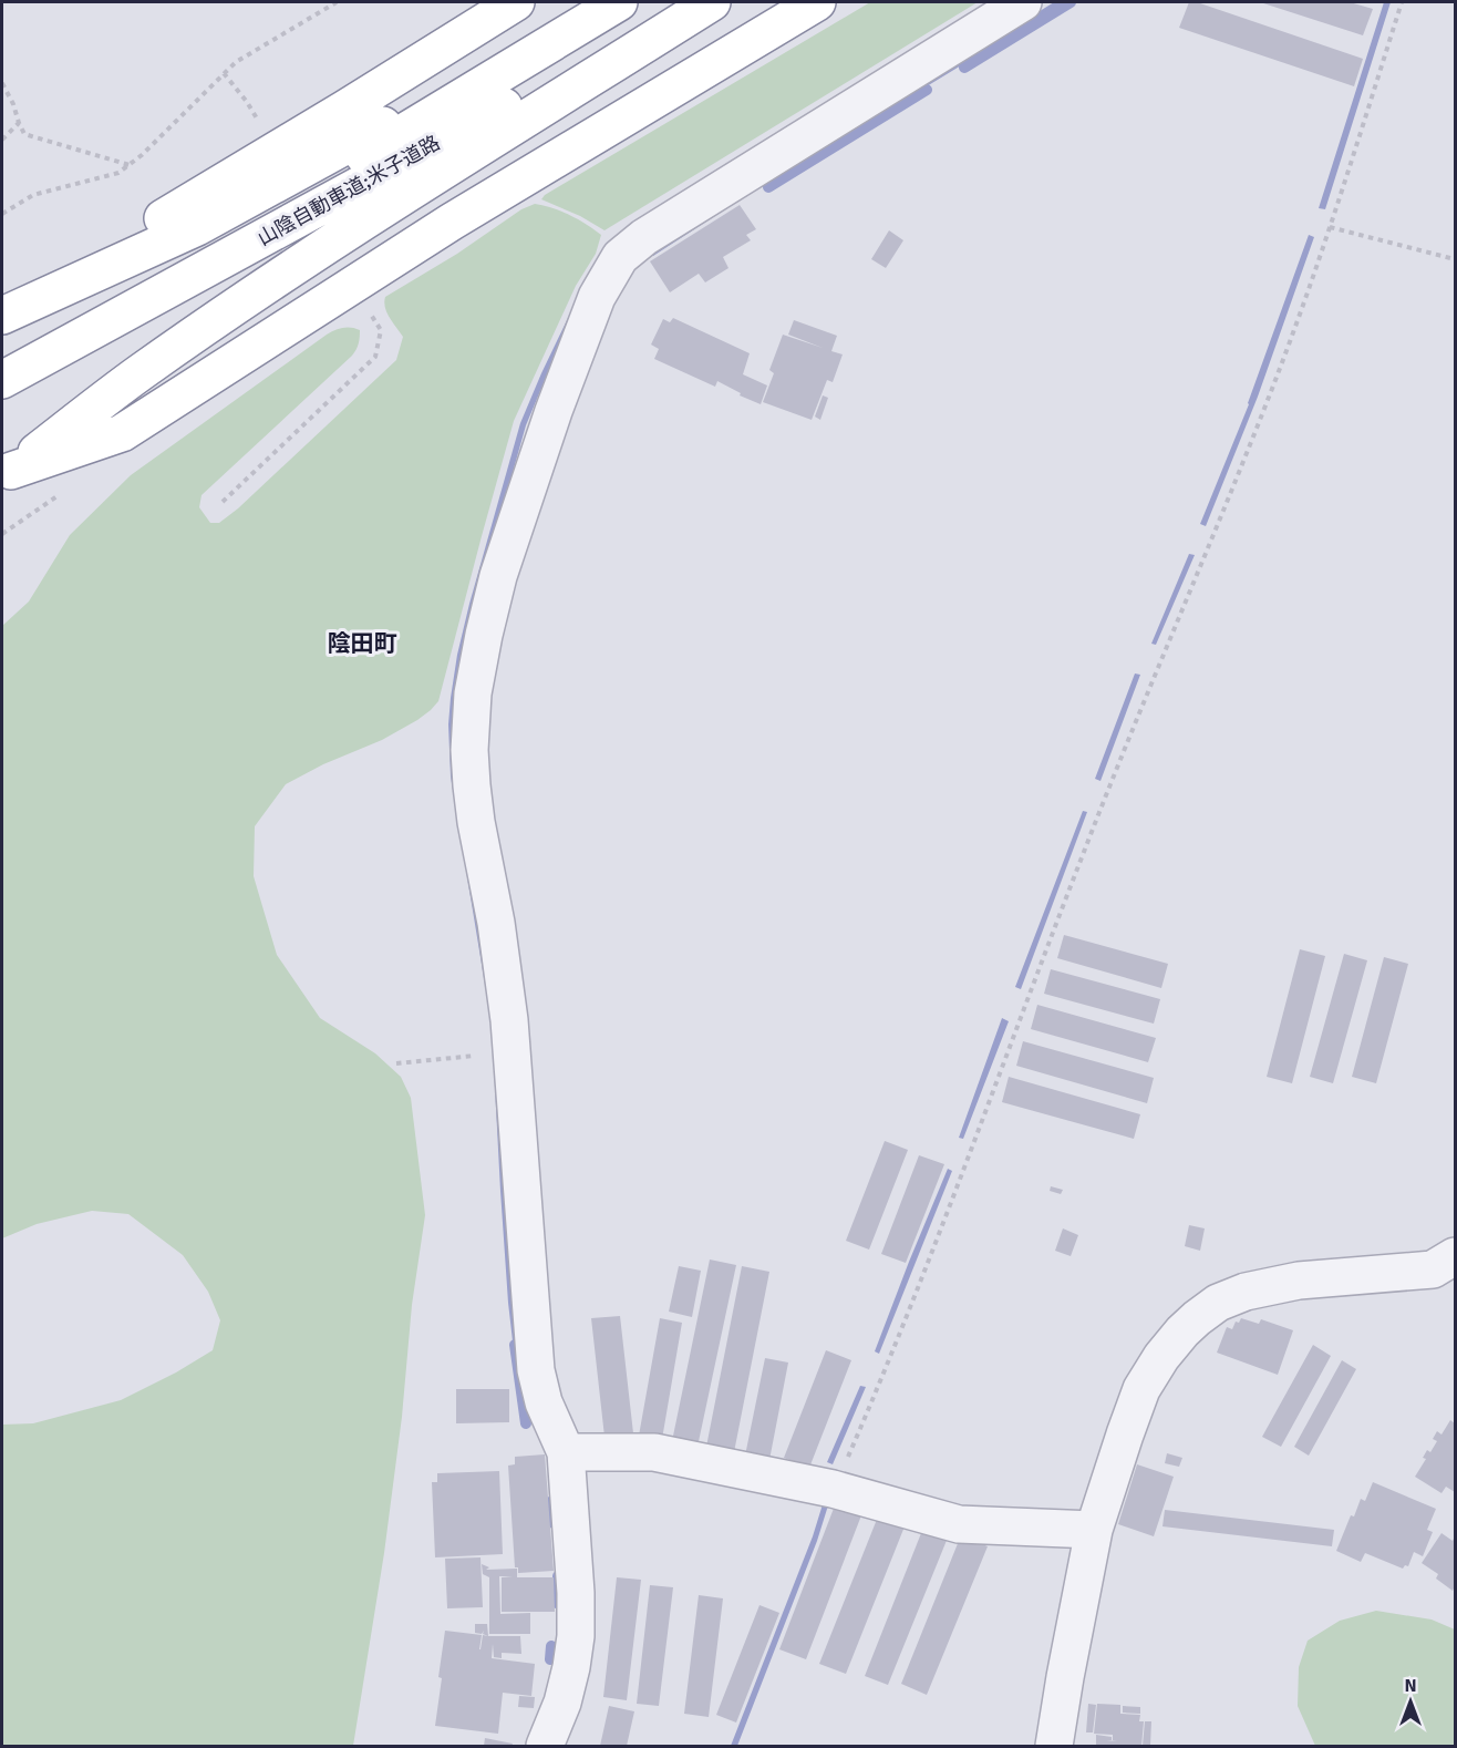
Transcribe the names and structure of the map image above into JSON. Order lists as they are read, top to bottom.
{
  "streets": {
    "highway": ["山陰自動車道;米子道路"]
  },
  "districts": ["陰田町"],
  "north": "top"
}
